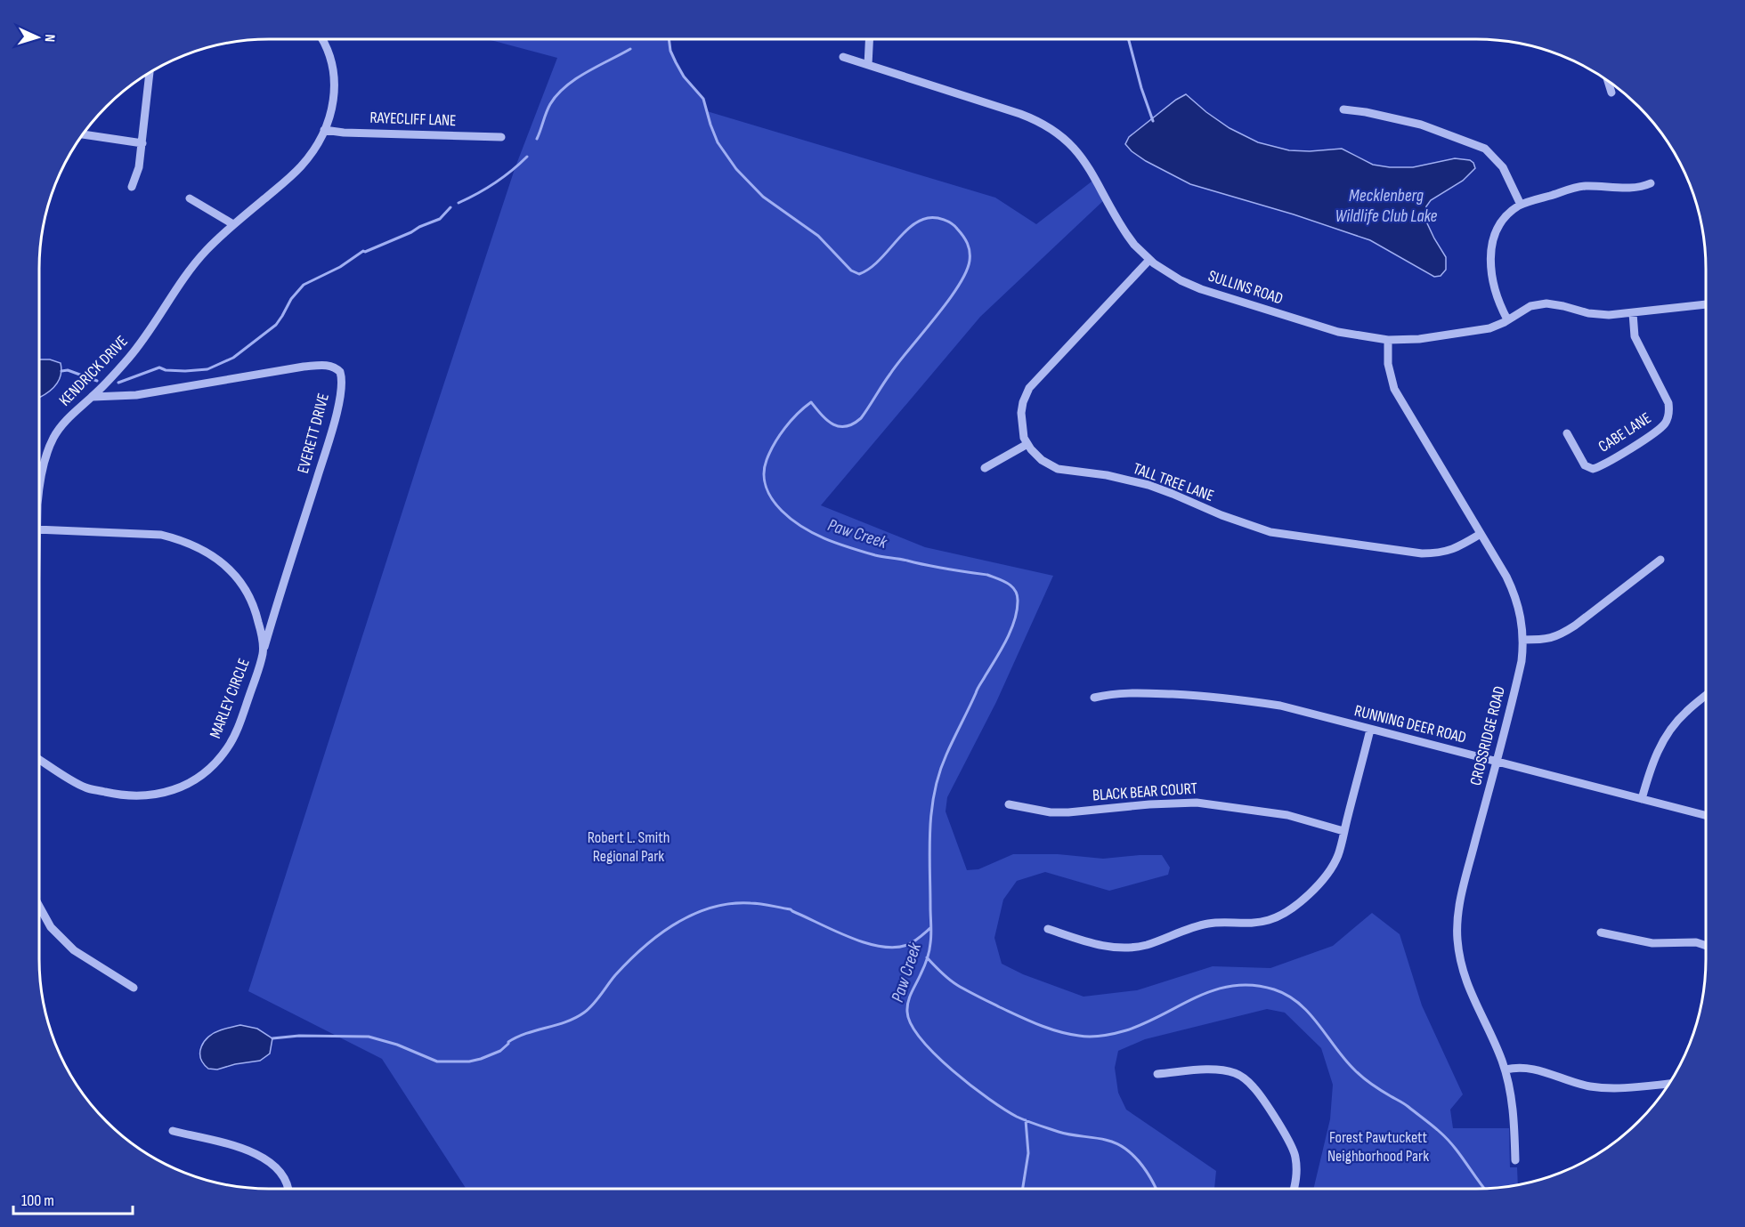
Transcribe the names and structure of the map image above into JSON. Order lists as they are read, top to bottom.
{
  "streets": {
    "street": [
      "RAYECLIFF LANE",
      "SULLINS ROAD",
      "KENDRICK DRIVE",
      "CABE LANE",
      "EVERETT DRIVE",
      "TALL TREE LANE",
      "MARLEY CIRCLE",
      "RUNNING DEER ROAD",
      "CROSSRIDGE ROAD",
      "BLACK BEAR COURT"
    ]
  },
  "crossings": [
    ["RAYECLIFF LANE", "KENDRICK DRIVE"],
    ["SULLINS ROAD", "CABE LANE"],
    ["SULLINS ROAD", "CROSSRIDGE ROAD"],
    ["KENDRICK DRIVE", "EVERETT DRIVE"],
    ["KENDRICK DRIVE", "MARLEY CIRCLE"],
    ["EVERETT DRIVE", "MARLEY CIRCLE"],
    ["TALL TREE LANE", "CROSSRIDGE ROAD"],
    ["RUNNING DEER ROAD", "CROSSRIDGE ROAD"]
  ],
  "water": ["Mecklenberg Wildlife Club Lake", "Paw Creek"],
  "parks": ["Robert L. Smith Regional Park", "Forest Pawtuckett Neighborhood Park"],
  "scale_bar": "100 m",
  "north": "right"
}
